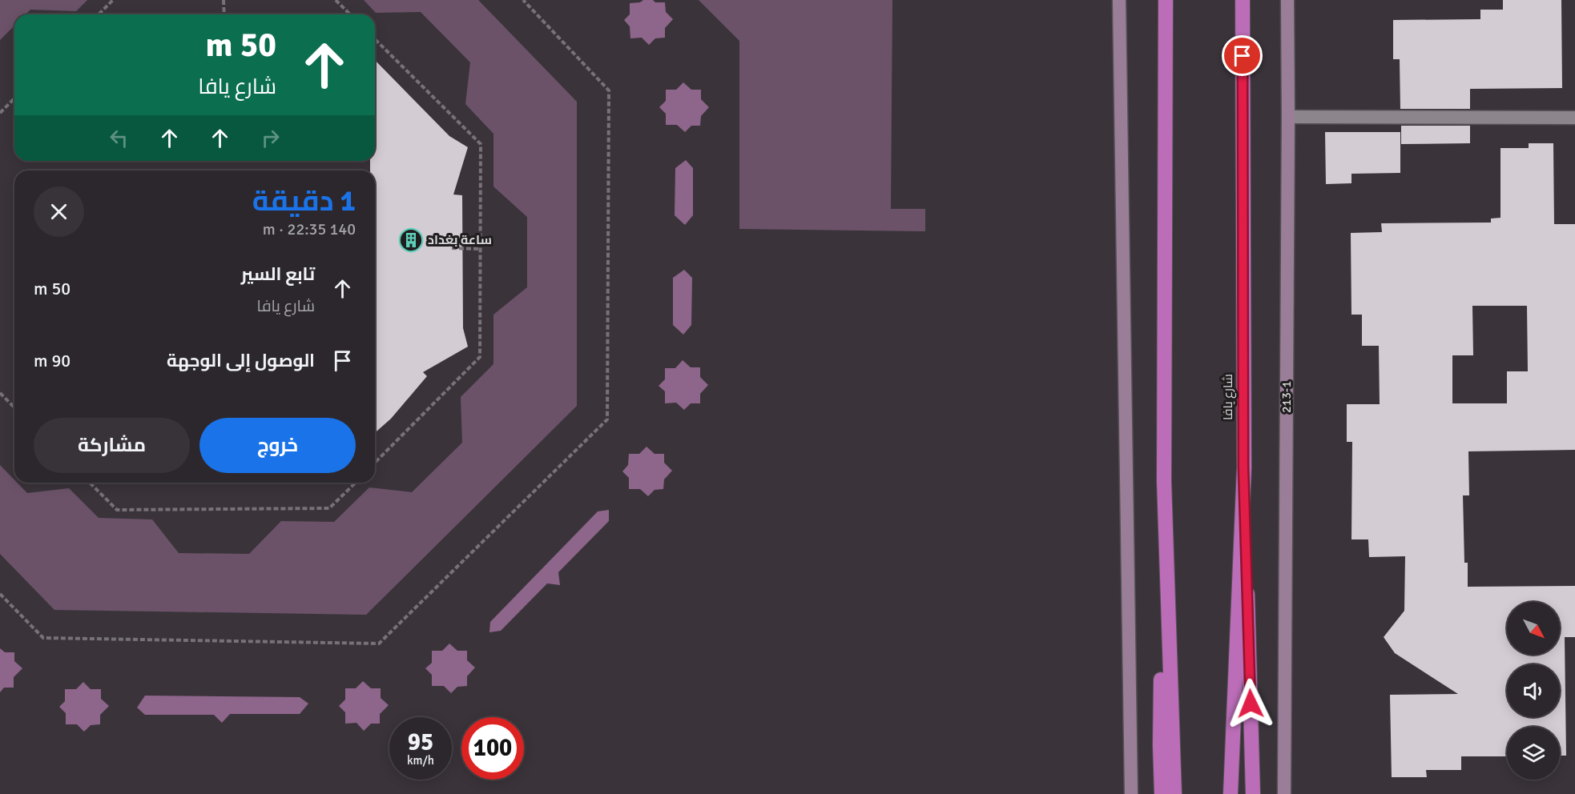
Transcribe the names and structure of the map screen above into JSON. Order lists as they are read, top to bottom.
{
  "streets": {
    "highway": ["شارع يافا"],
    "main road": ["213-1"]
  },
  "places": {
    "building": ["ساعة بغداد"]
  },
  "north": "bottom right",
  "page": {
    "turn": ["50 m", "شارع يافا"],
    "heading": ["1 دقيقة", "140 m · 22:35"],
    "list": [
      {
        "name": "تابع السير",
        "note": "شارع يافا",
        "value": "50 m"
      },
      {
        "name": "الوصول إلى الوجهة",
        "value": "90 m"
      }
    ],
    "buttons": ["خروج", "مشاركة"],
    "speed": "95 km/h",
    "limit": "100"
  }
}
